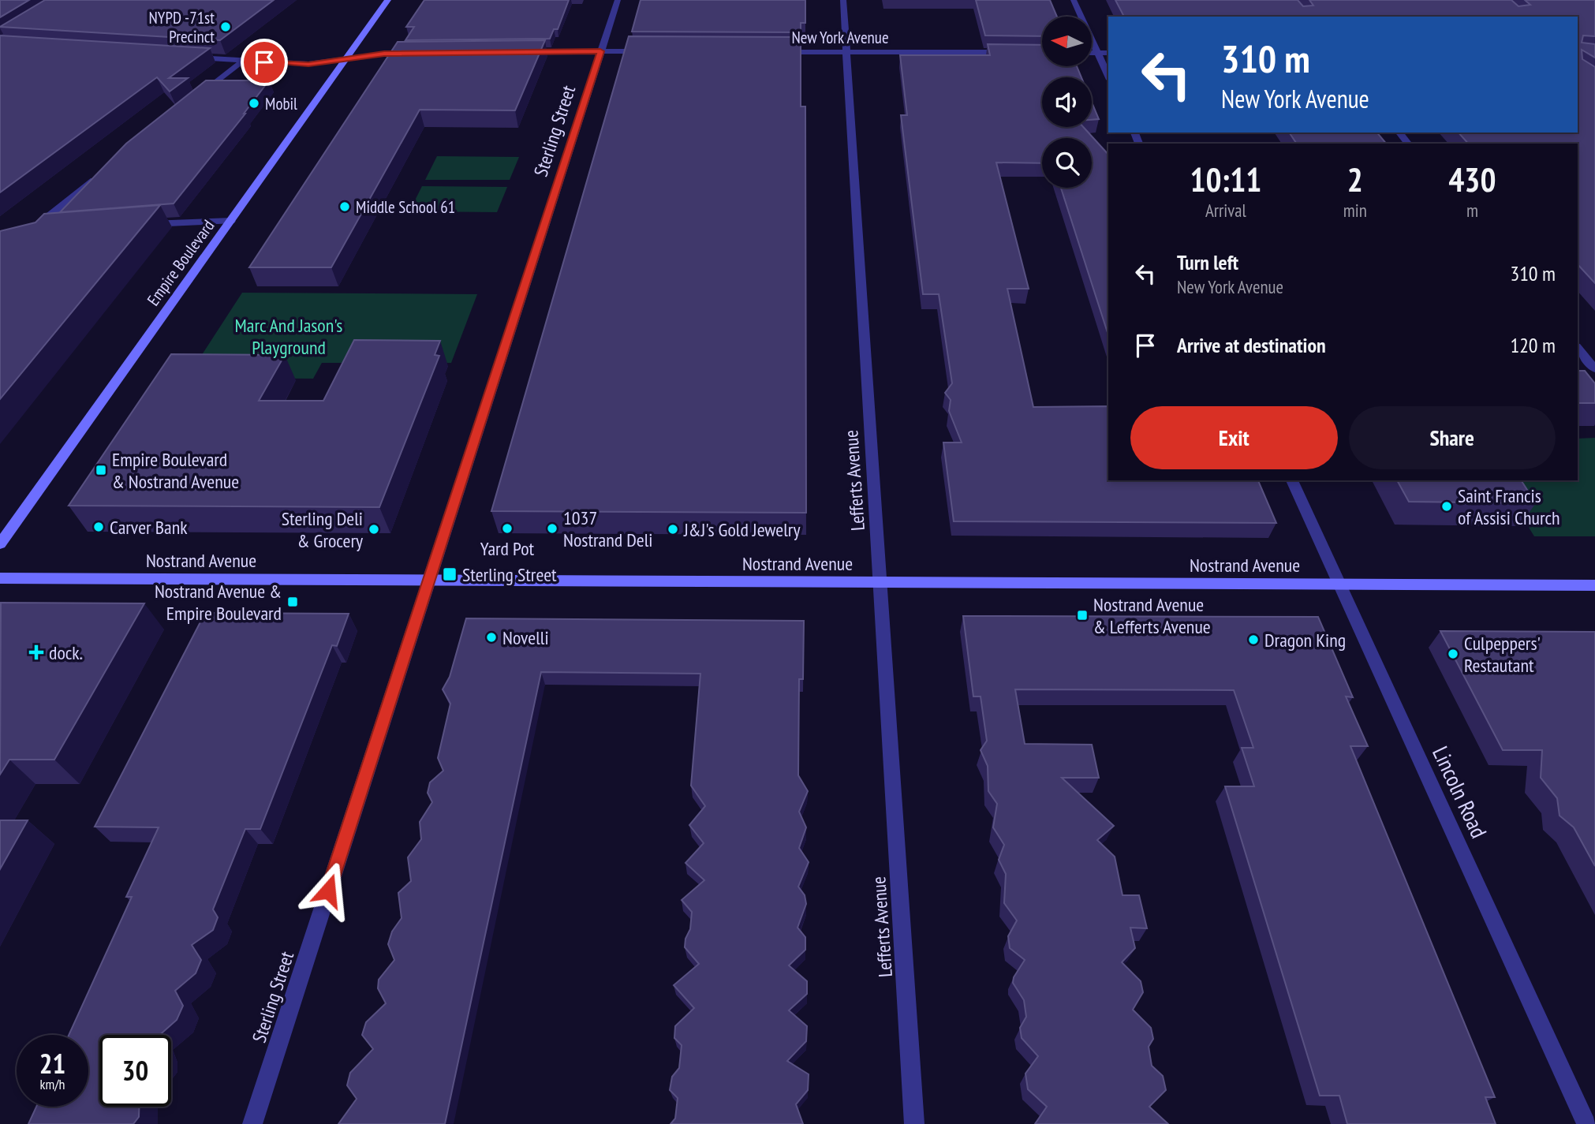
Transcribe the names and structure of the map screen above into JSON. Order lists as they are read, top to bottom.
{
  "streets": {
    "main road": ["Empire Boulevard", "Nostrand Avenue"],
    "street": [
      "New York Avenue",
      "Sterling Street",
      "Lefferts Avenue",
      "Lincoln Road"
    ]
  },
  "crossings": [
    ["New York Avenue", "Lefferts Avenue"],
    ["Sterling Street", "Nostrand Avenue"],
    ["Lefferts Avenue", "Nostrand Avenue"],
    ["Nostrand Avenue", "Lincoln Road"]
  ],
  "parks": ["Marc And Jason's Playground"],
  "places": {
    "other": [
      "NYPD -71st Precinct",
      "Mobil",
      "Middle School 61",
      "Saint Francis of Assisi Church",
      "Carver Bank",
      "Yard Pot",
      "1037 Nostrand Deli",
      "Sterling Deli & Grocery",
      "J&J's Gold Jewelry",
      "Novelli",
      "Dragon King",
      "Culpeppers' Restautant"
    ],
    "transit": [
      "Empire Boulevard & Nostrand Avenue",
      "Sterling Street",
      "Nostrand Avenue & Empire Boulevard",
      "Nostrand Avenue & Lefferts Avenue"
    ],
    "health": ["dock."]
  },
  "north": "left",
  "page": {
    "turn": ["310 m", "New York Avenue"],
    "eta": [
      "10:11",
      "Arrival",
      "2",
      "min",
      "430",
      "m"
    ],
    "list": [
      {
        "name": "Turn left",
        "note": "New York Avenue",
        "value": "310 m"
      },
      {
        "name": "Arrive at destination",
        "value": "120 m"
      }
    ],
    "buttons": ["Exit", "Share"],
    "speed": "21 km/h",
    "limit": "30"
  }
}
